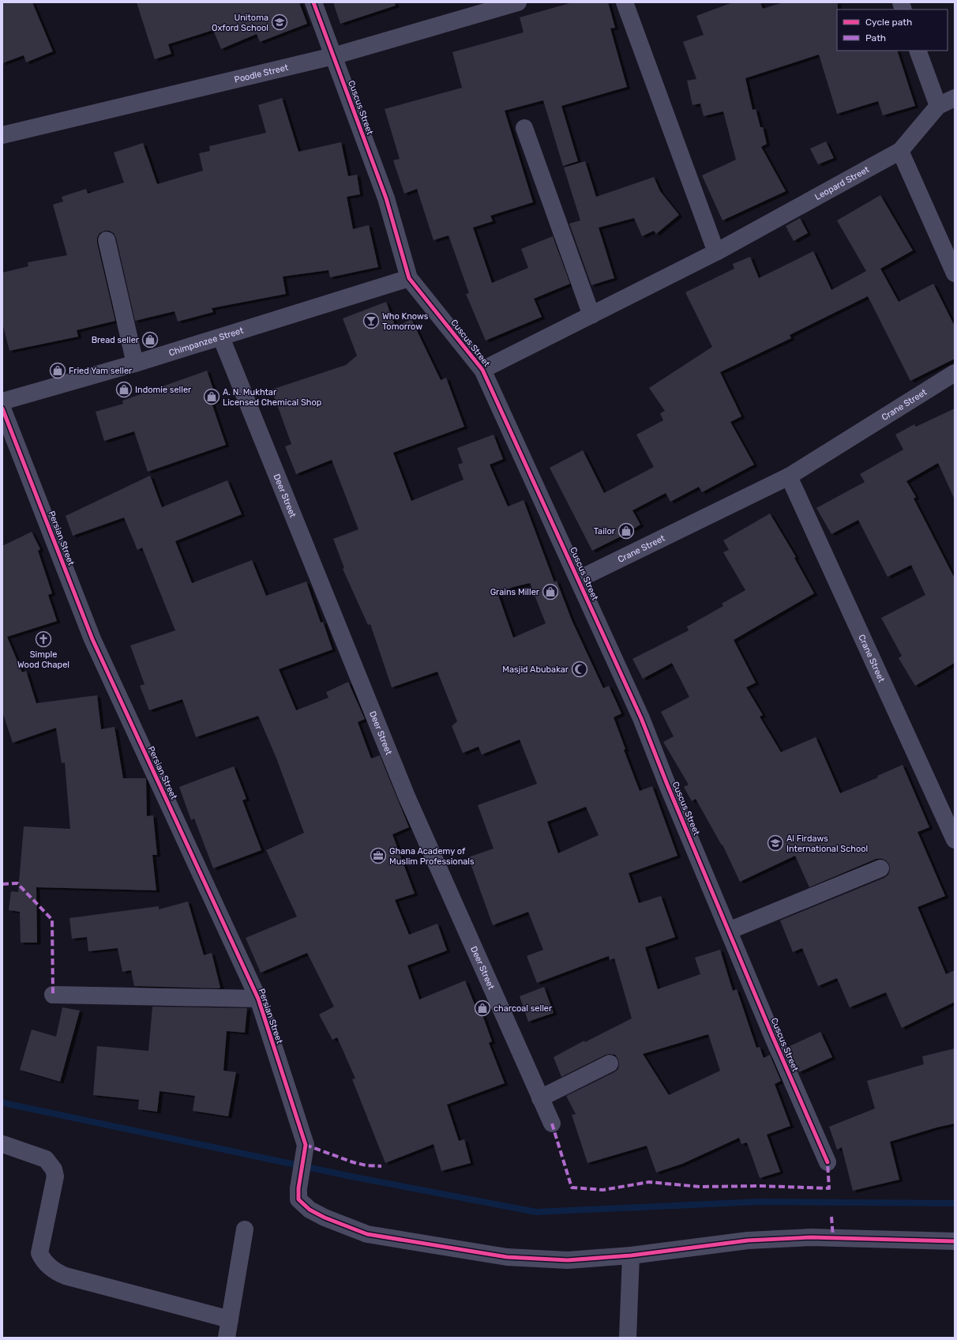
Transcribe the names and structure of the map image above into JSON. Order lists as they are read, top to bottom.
{
  "streets": {
    "street": [
      "Poodle Street",
      "Cuscus Street",
      "Leopard Street",
      "Chimpanzee Street",
      "Crane Street",
      "Deer Street",
      "Persian Street"
    ]
  },
  "crossings": [
    ["Poodle Street", "Cuscus Street"],
    ["Cuscus Street", "Leopard Street"],
    ["Cuscus Street", "Chimpanzee Street"],
    ["Cuscus Street", "Crane Street"],
    ["Chimpanzee Street", "Deer Street"]
  ],
  "places": {
    "school or university": ["Unitoma Oxford School", "Al Firdaws International School"],
    "bar": ["Who Knows Tomorrow"],
    "shop": [
      "Bread seller",
      "Fried Yam seller",
      "Indomie seller",
      "A. N. Mukhtar Licensed Chemical Shop",
      "Tailor",
      "Grains Miller",
      "charcoal seller"
    ],
    "church": ["Simple Wood Chapel"],
    "mosque": ["Masjid Abubakar"],
    "office": ["Ghana Academy of Muslim Professionals"]
  },
  "legend": ["Cycle path", "Path"]
}
